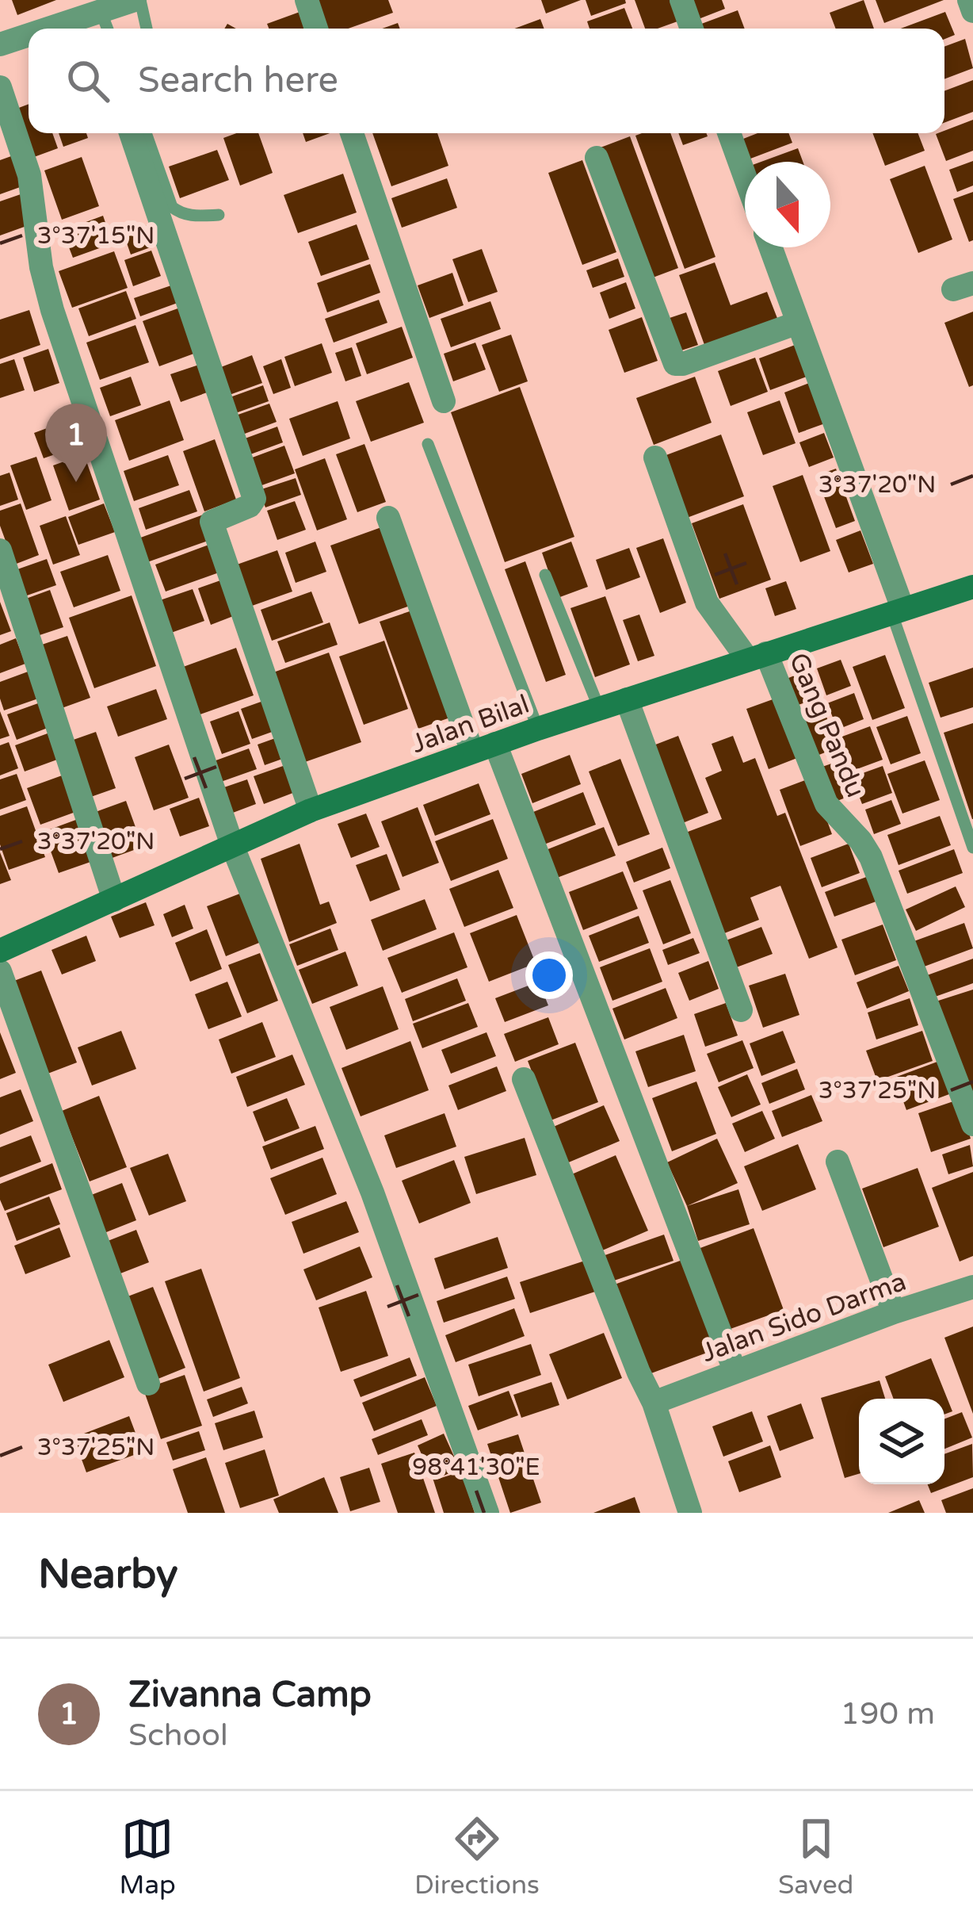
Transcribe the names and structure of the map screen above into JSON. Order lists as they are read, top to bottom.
{
  "streets": {
    "main road": ["Jalan Bilal"],
    "street": ["Gang Pandu", "Jalan Sido Darma"]
  },
  "crossings": [
    ["Jalan Bilal", "Gang Pandu"]
  ],
  "north": "bottom",
  "page": {
    "search": "Search here",
    "pins": "1",
    "heading": "Nearby",
    "list": [
      {
        "mark": "1",
        "name": "Zivanna Camp",
        "note": "School",
        "value": "190 m"
      }
    ],
    "nav": ["Map", "Directions", "Saved"]
  },
  "coordinates": [
    "3°37'15\"N",
    "3°37'20\"N",
    "3°37'25\"N",
    "98°41'30\"E"
  ]
}
